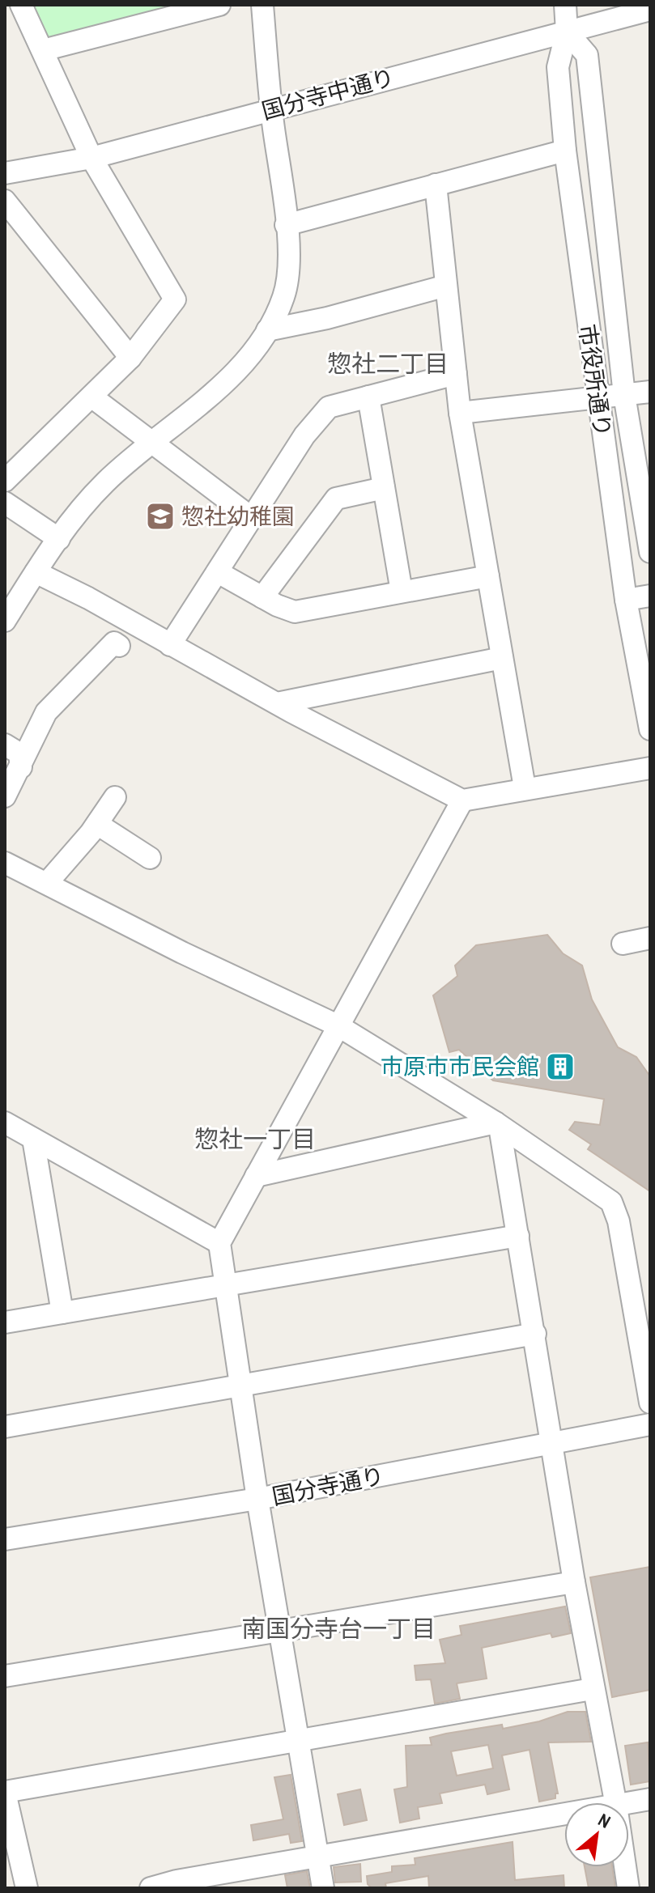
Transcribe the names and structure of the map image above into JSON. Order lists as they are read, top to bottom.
{
  "streets": {
    "street": ["国分寺中通り", "市役所通り", "国分寺通り"]
  },
  "crossings": [
    ["国分寺中通り", "市役所通り"]
  ],
  "districts": ["惣社二丁目", "惣社一丁目", "南国分寺台一丁目"],
  "places": {
    "school or university": ["惣社幼稚園"],
    "building": ["市原市市民会館"]
  },
  "north": "top right"
}
